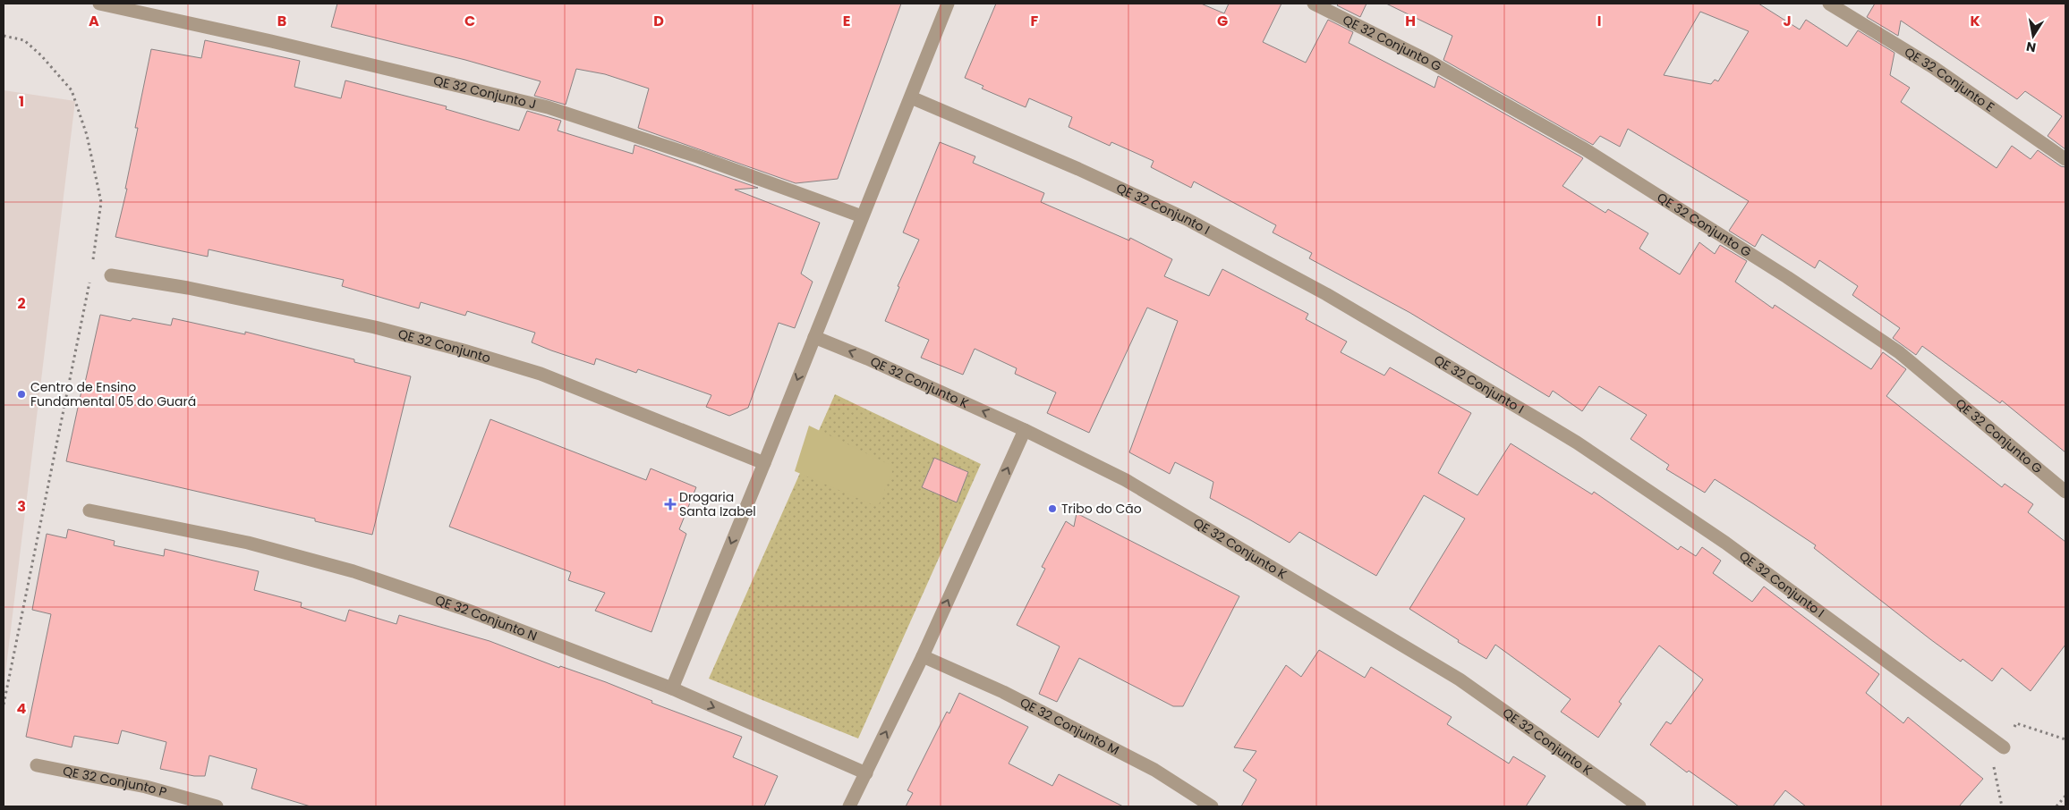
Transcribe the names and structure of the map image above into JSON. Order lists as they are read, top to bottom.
{
  "streets": {
    "street": [
      "QE 32 Conjunto G",
      "QE 32 Conjunto E",
      "QE 32 Conjunto J",
      "QE 32 Conjunto I",
      "QE 32 Conjunto",
      "QE 32 Conjunto K",
      "QE 32 Conjunto N",
      "QE 32 Conjunto M",
      "QE 32 Conjunto P"
    ]
  },
  "places": {
    "other": ["Centro de Ensino Fundamental 05 do Guará", "Tribo do Cão"],
    "health": ["Drogaria Santa Izabel"]
  },
  "north": "bottom",
  "grid": {
    "columns": [
      "A",
      "B",
      "C",
      "D",
      "E",
      "F",
      "G",
      "H",
      "I",
      "J",
      "K"
    ],
    "rows": [
      "1",
      "2",
      "3",
      "4"
    ]
  }
}
